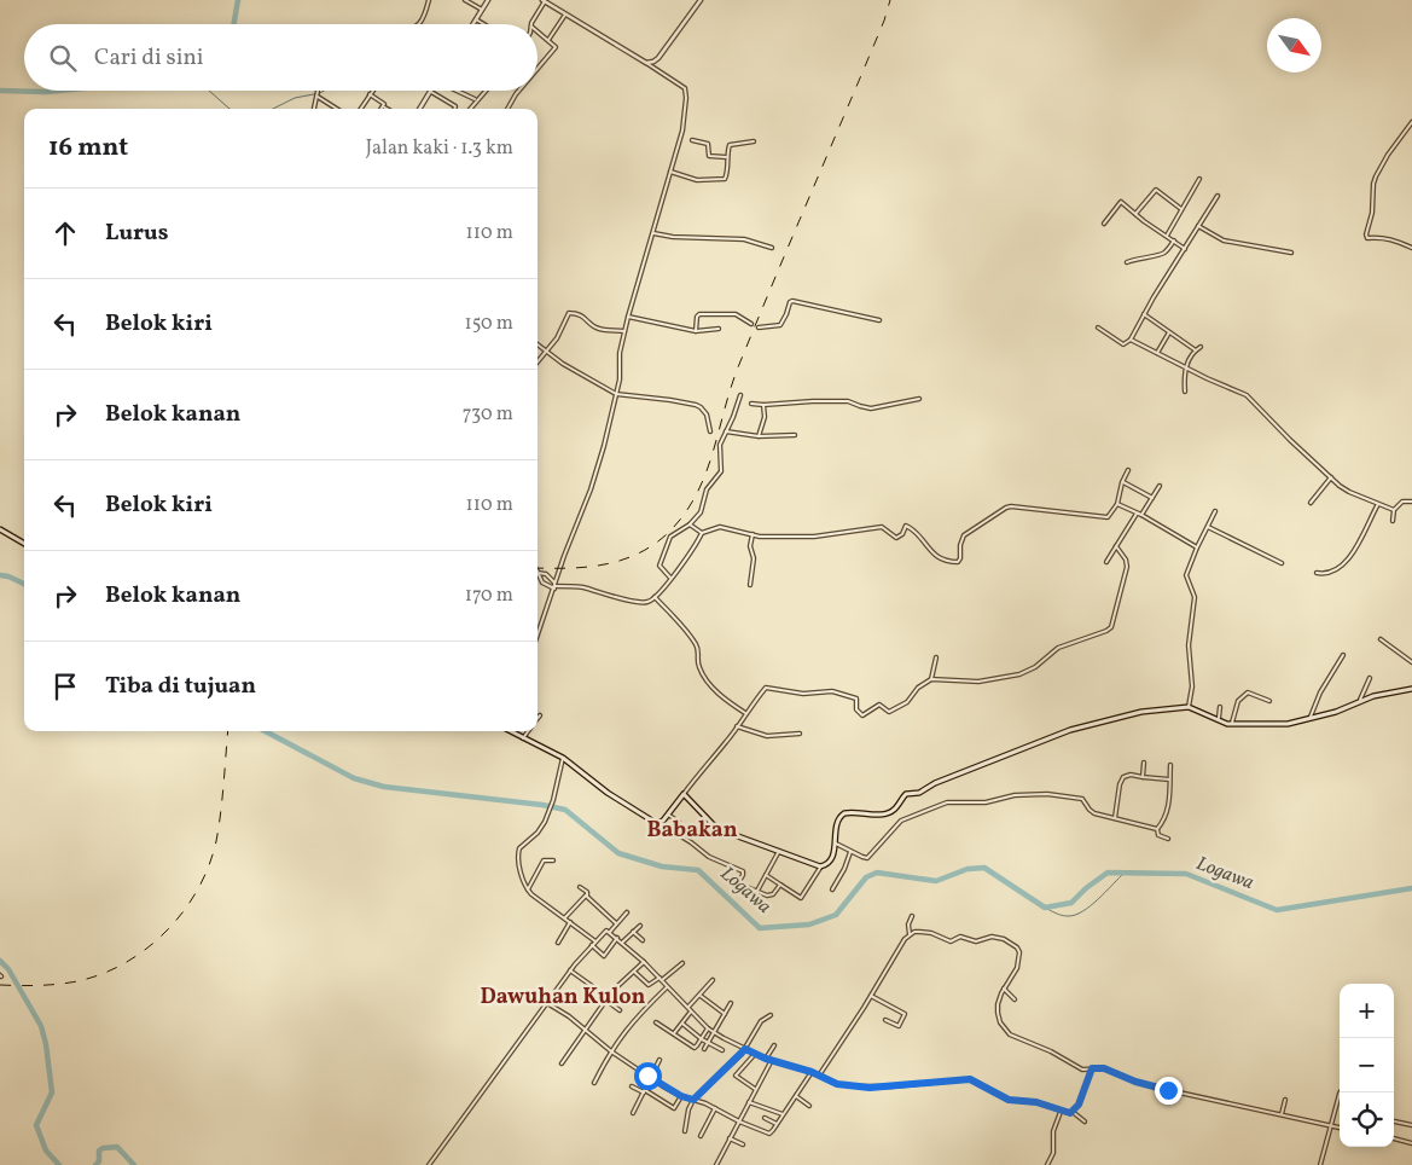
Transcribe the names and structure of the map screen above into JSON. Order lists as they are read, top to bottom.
{
  "districts": ["Babakan", "Dawuhan Kulon"],
  "water": ["Logawa"],
  "north": "bottom right",
  "page": {
    "search": "Cari di sini",
    "heading": ["16 mnt", "Jalan kaki · 1.3 km"],
    "list": [
      ["Lurus", "110 m"],
      ["Belok kiri", "150 m"],
      ["Belok kanan", "730 m"],
      ["Belok kiri", "110 m"],
      ["Belok kanan", "170 m"],
      "Tiba di tujuan"
    ],
    "map_buttons": ["+", "−"]
  }
}
